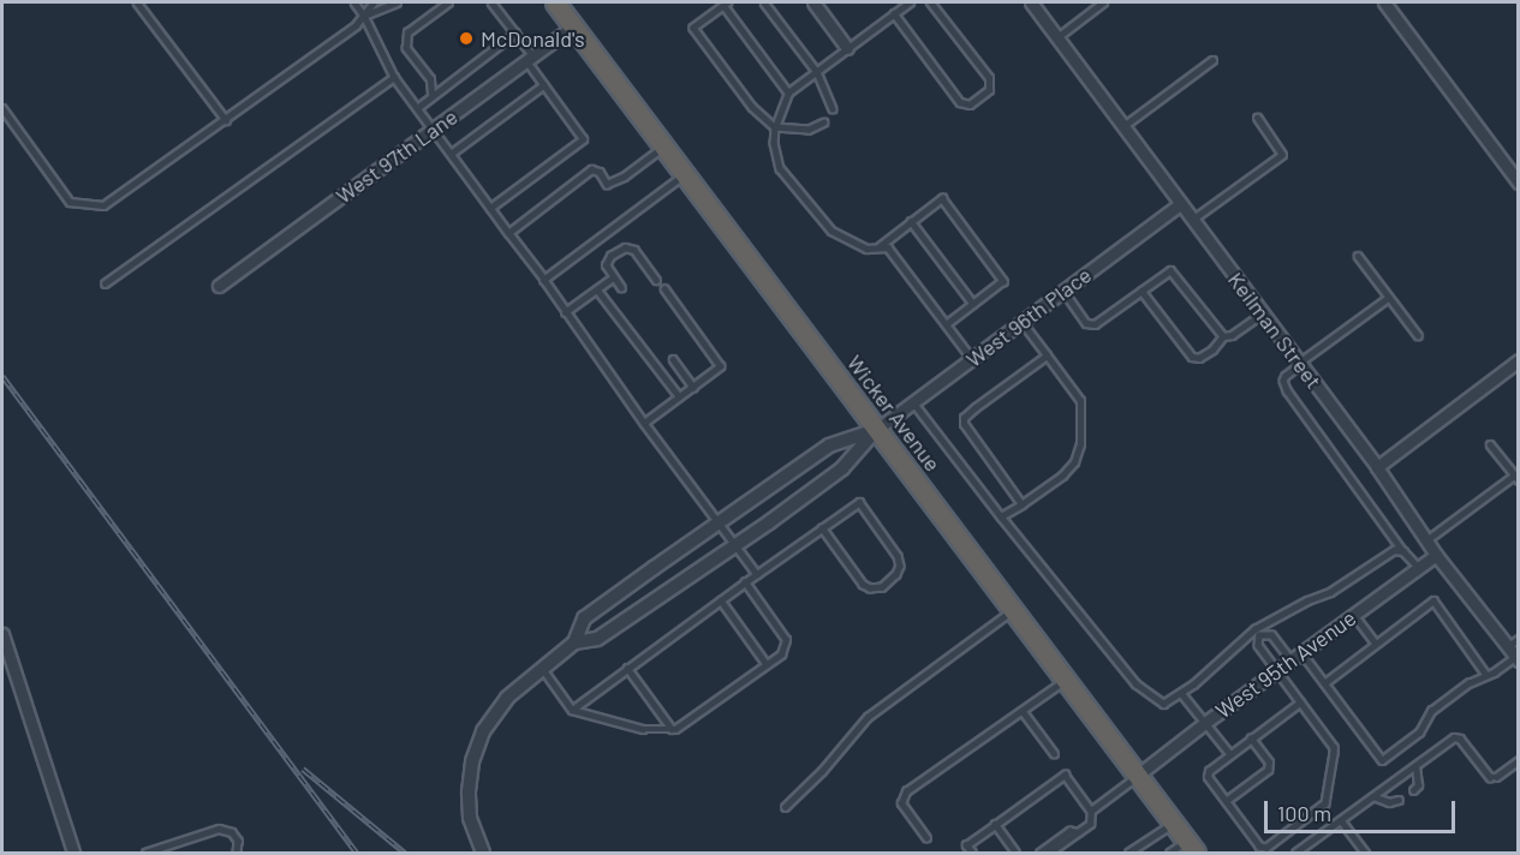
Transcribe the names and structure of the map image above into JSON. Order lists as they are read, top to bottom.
{
  "streets": {
    "highway": ["Wicker Avenue"],
    "street": [
      "West 97th Lane",
      "West 96th Place",
      "Keilman Street",
      "West 95th Avenue"
    ]
  },
  "crossings": [
    ["West 97th Lane", "Wicker Avenue"],
    ["West 96th Place", "Keilman Street"],
    ["West 96th Place", "Wicker Avenue"],
    ["Keilman Street", "West 95th Avenue"],
    ["Wicker Avenue", "West 95th Avenue"]
  ],
  "places": ["McDonald's"],
  "scale_bar": "100 m"
}
